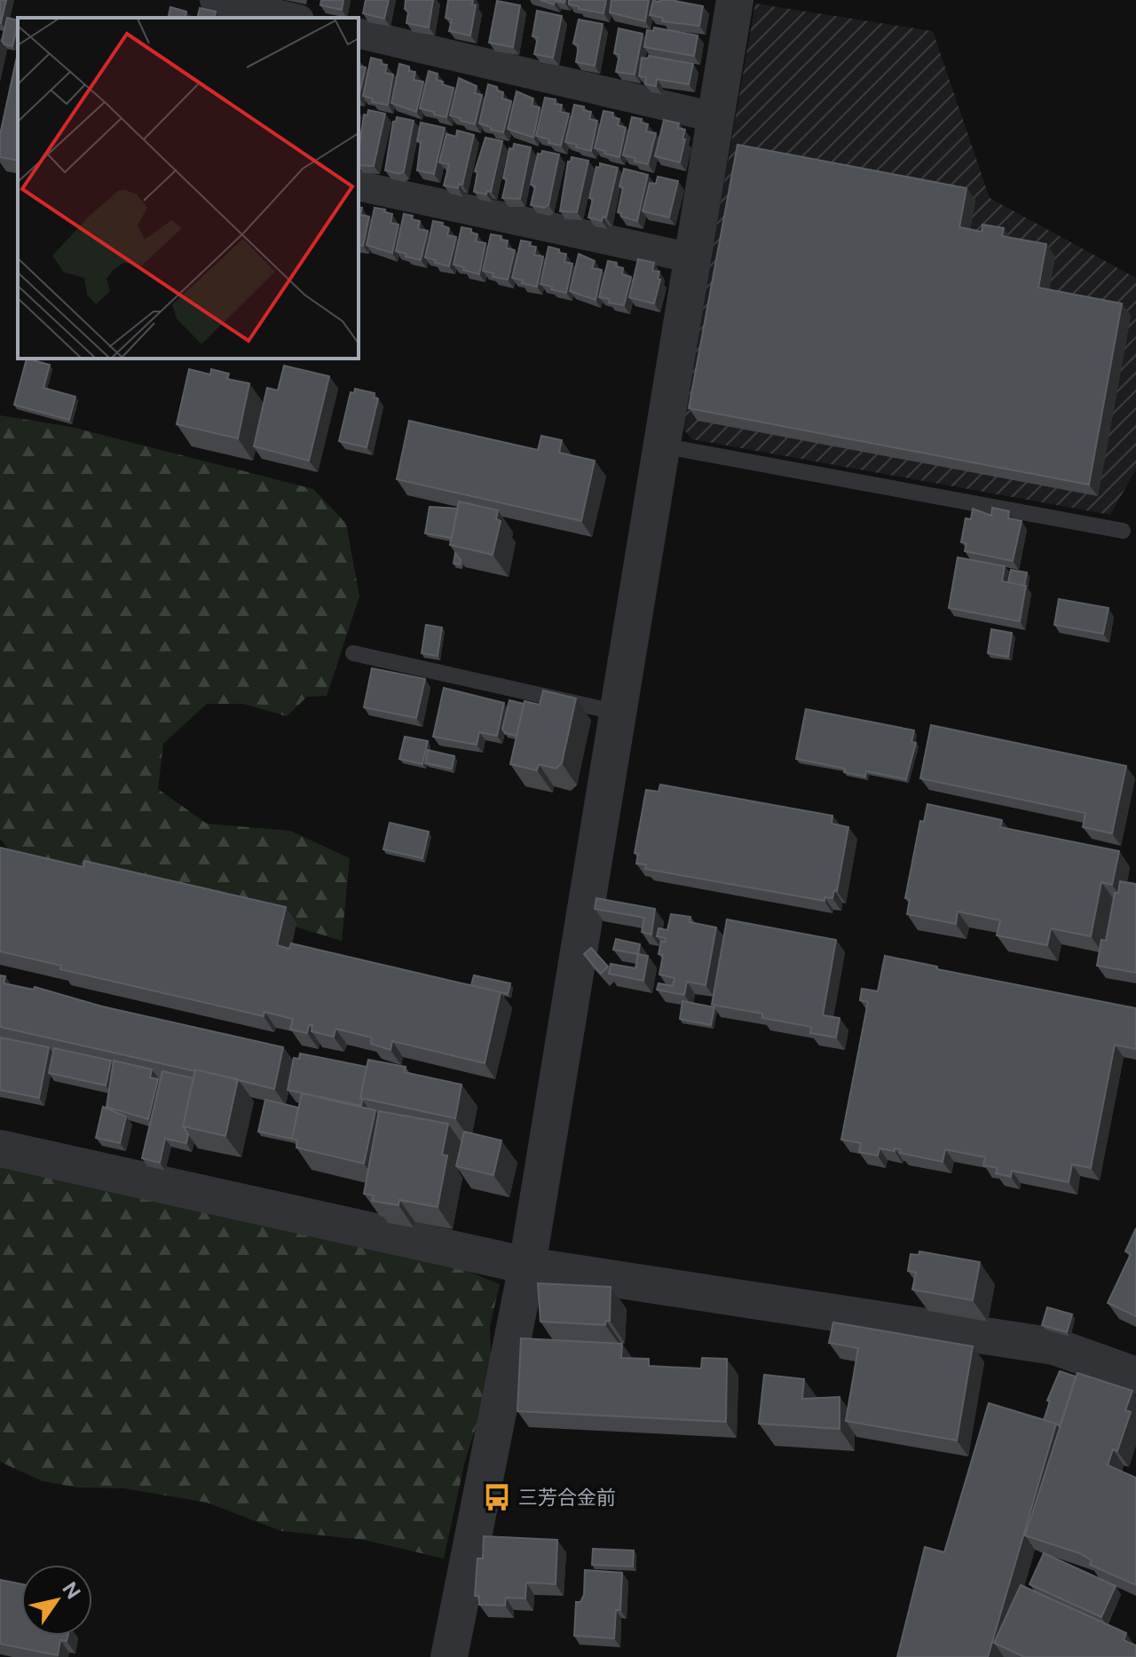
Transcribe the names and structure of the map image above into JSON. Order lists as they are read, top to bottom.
{
  "places": {
    "bus stop": ["三芳合金前"]
  },
  "north": "top right"
}
